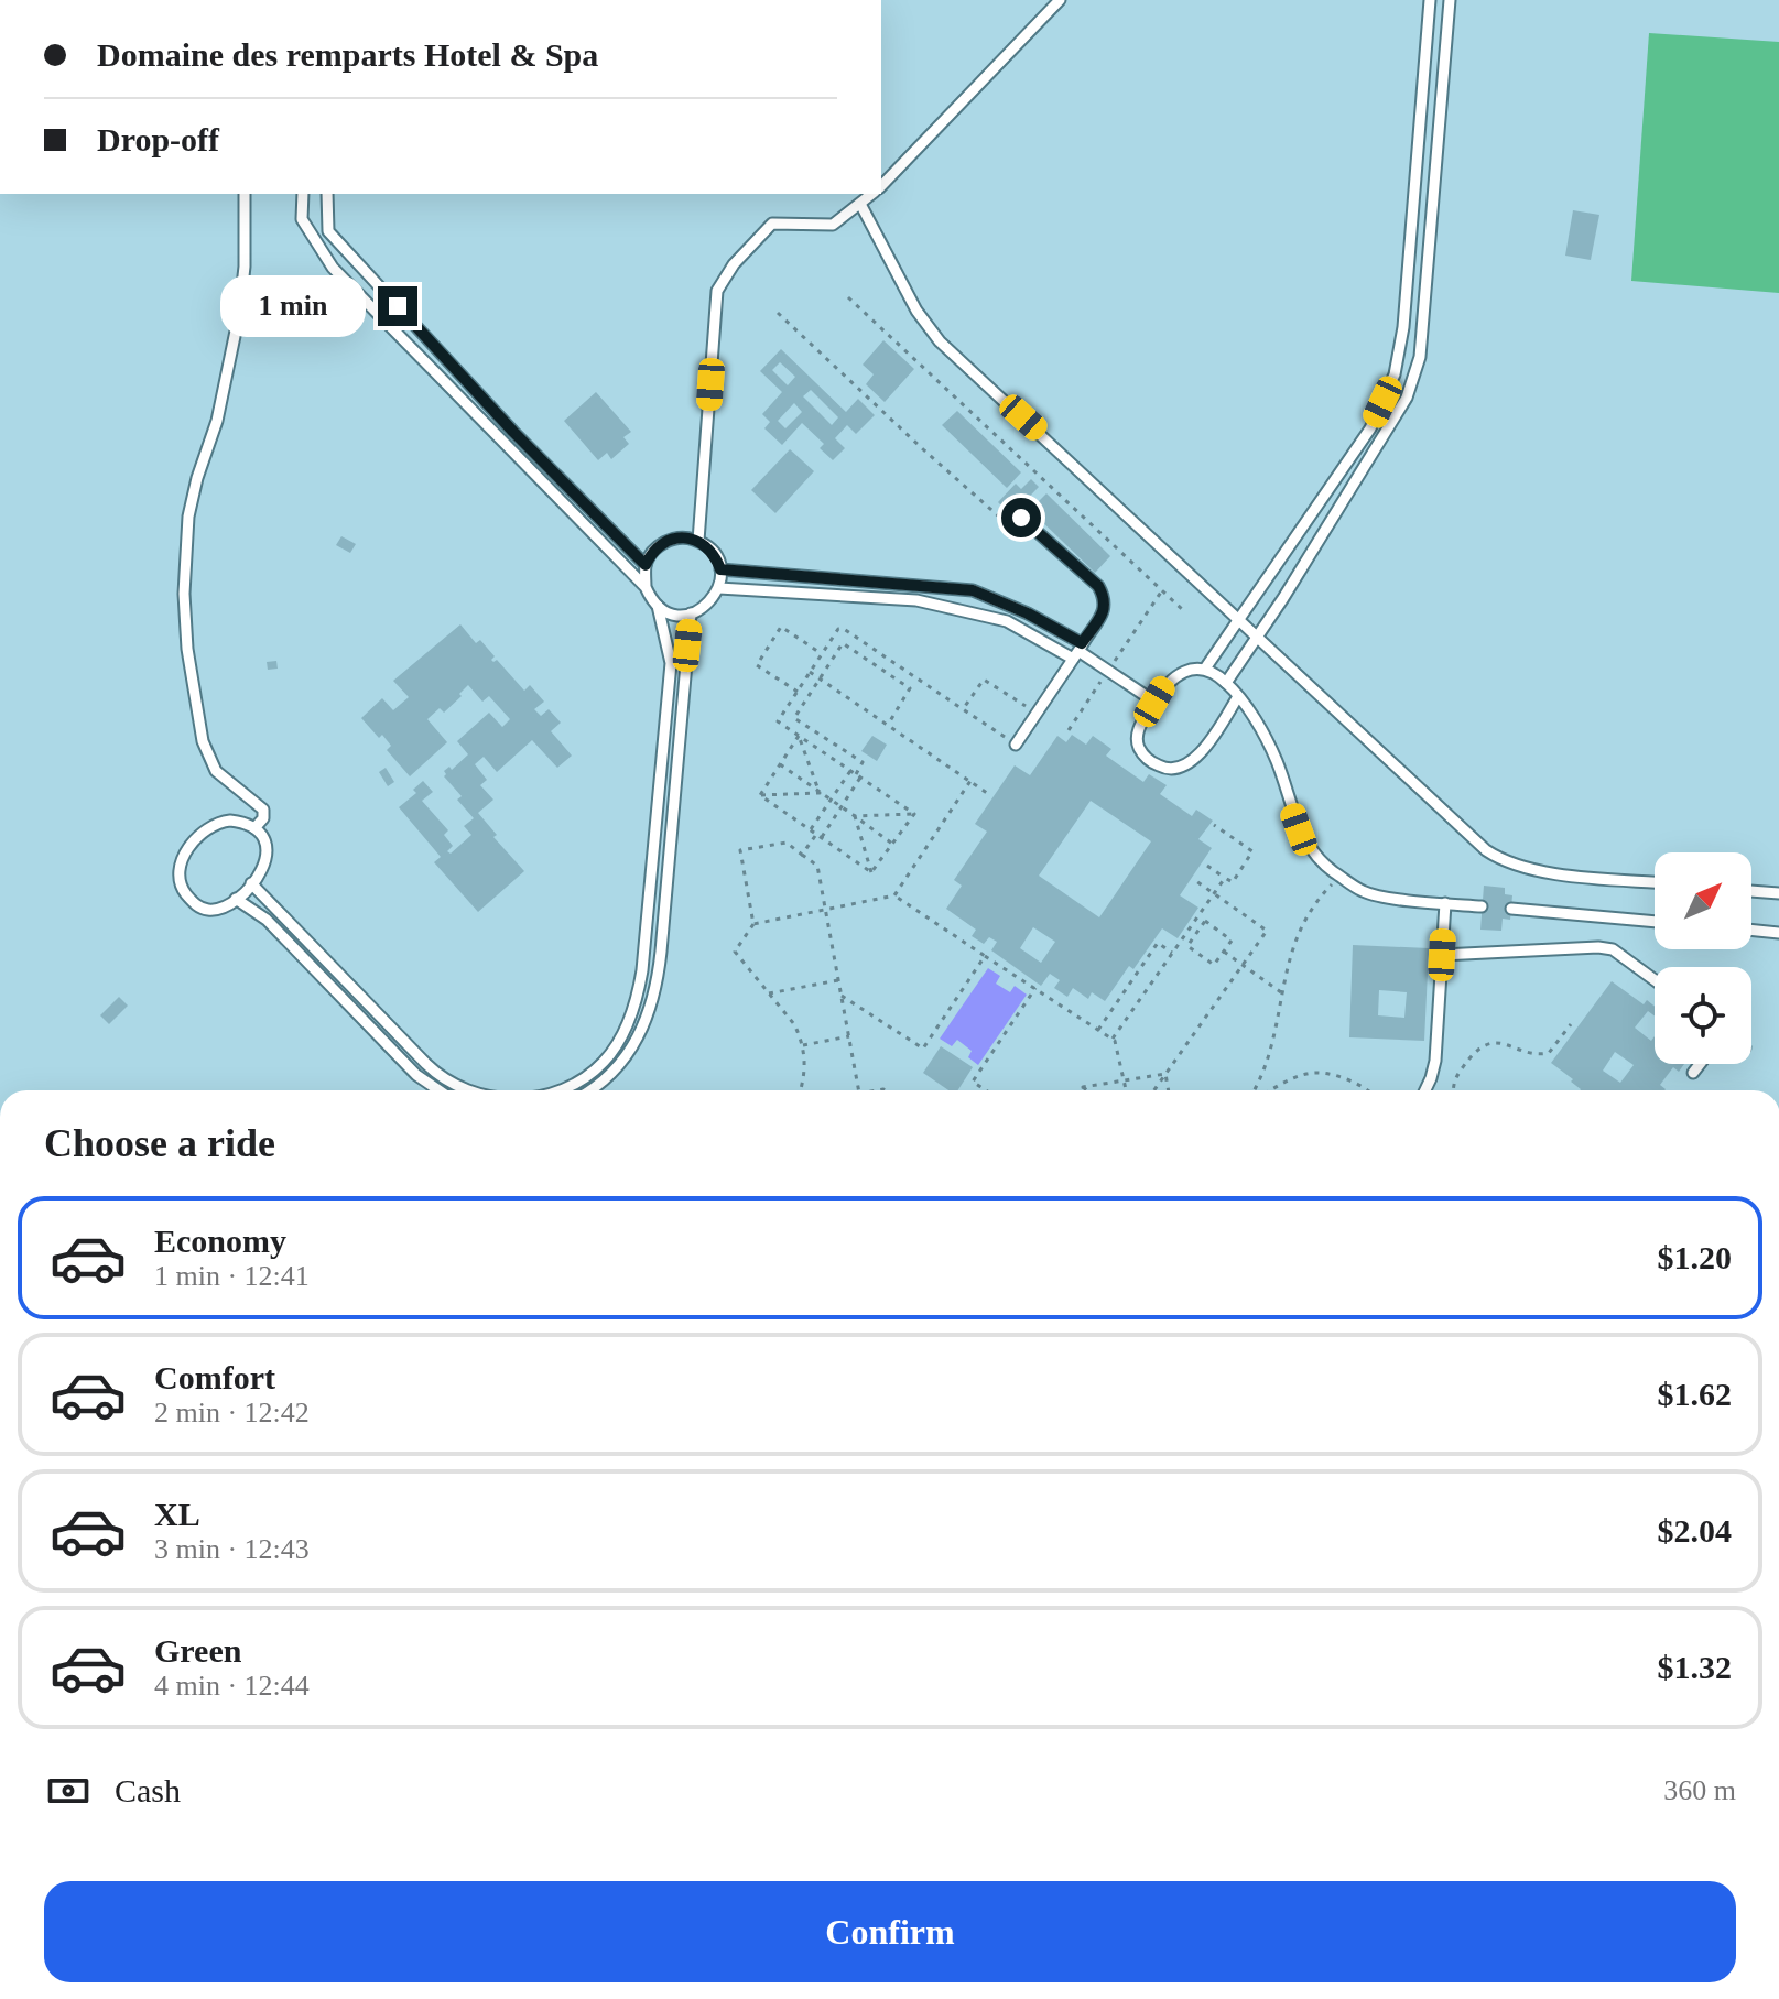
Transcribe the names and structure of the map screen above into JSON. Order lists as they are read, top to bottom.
{
  "north": "top right",
  "page": {
    "banner": ["Domaine des remparts Hotel & Spa", "Drop-off"],
    "bubble": "1 min",
    "heading": "Choose a ride",
    "list": [
      {
        "name": "Economy",
        "note": "1 min · 12:41",
        "value": "$1.20"
      },
      {
        "name": "Comfort",
        "note": "2 min · 12:42",
        "value": "$1.62"
      },
      {
        "name": "XL",
        "note": "3 min · 12:43",
        "value": "$2.04"
      },
      {
        "name": "Green",
        "note": "4 min · 12:44",
        "value": "$1.32"
      }
    ],
    "pay": ["Cash", "360 m"],
    "buttons": "Confirm"
  }
}
